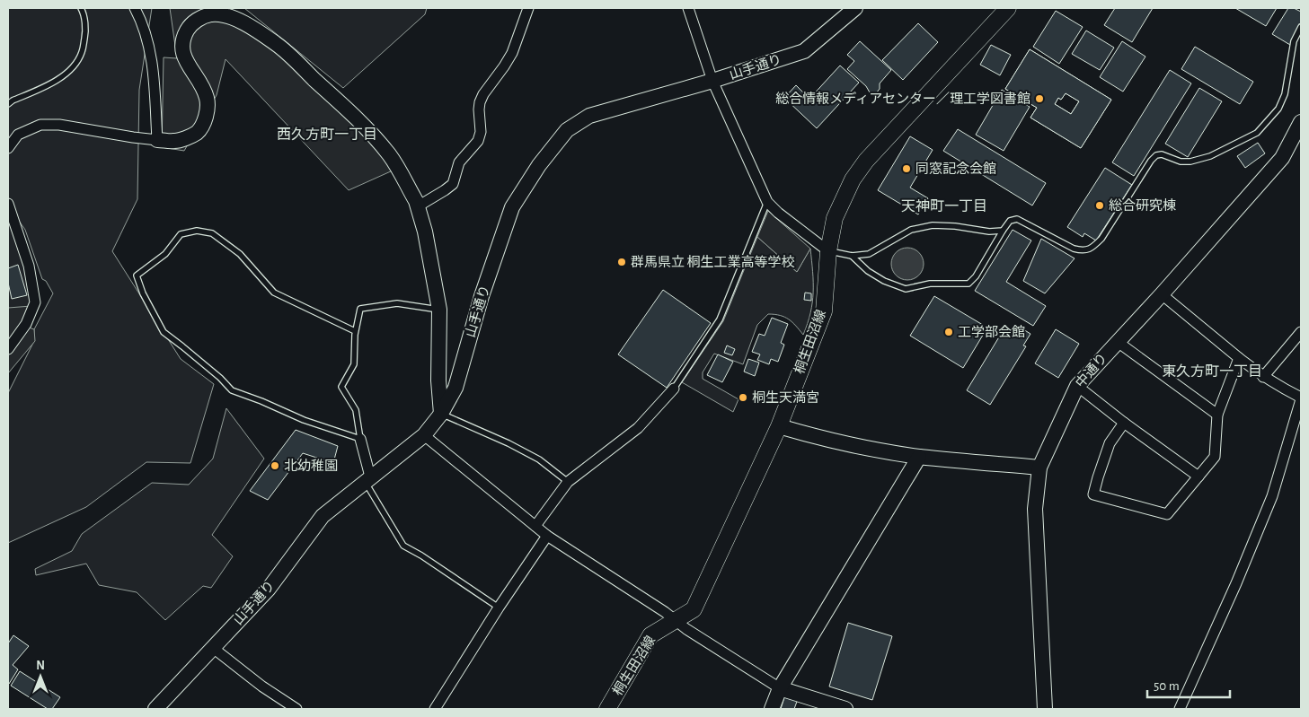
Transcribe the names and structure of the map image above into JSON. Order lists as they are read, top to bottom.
{
  "streets": {
    "main road": ["桐生田沼線"],
    "street": ["山手通り", "中通り"]
  },
  "districts": ["西久方町一丁目", "天神町一丁目", "東久方町一丁目"],
  "places": [
    "総合情報メディアセンター／理工学図書館",
    "同窓記念会館",
    "総合研究棟",
    "群馬県立 桐生工業高等学校",
    "工学部会館",
    "桐生天満宮",
    "北幼稚園"
  ],
  "scale_bar": "50 m",
  "north": "top"
}
